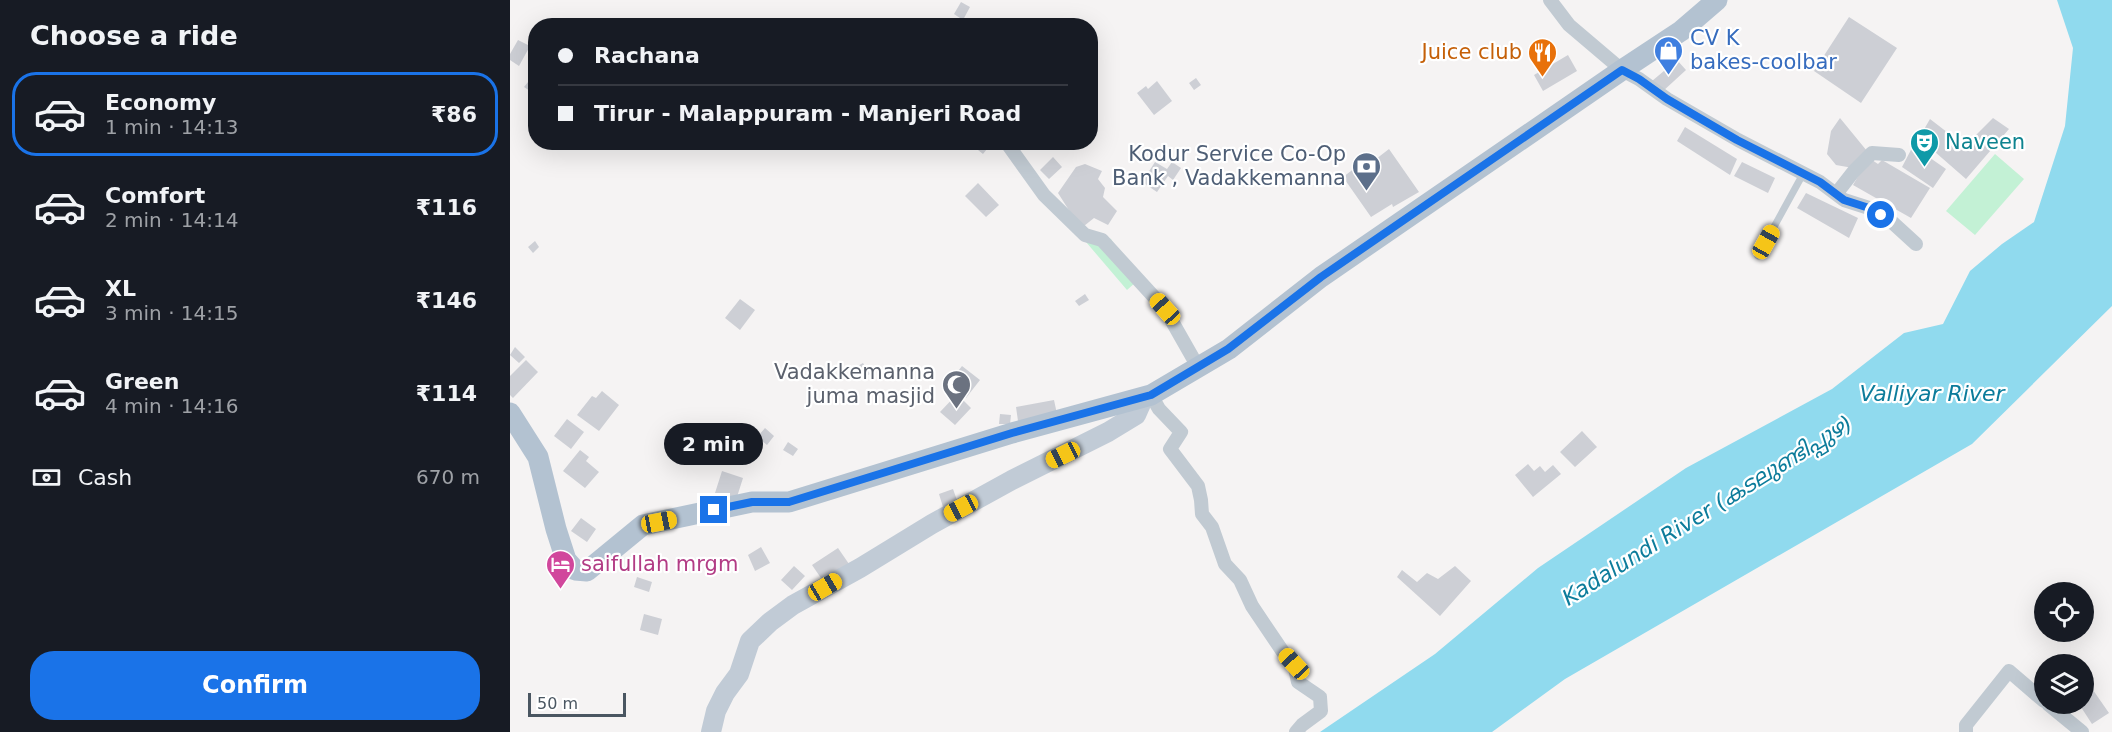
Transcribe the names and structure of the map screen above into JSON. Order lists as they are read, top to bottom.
{
  "water": ["Valliyar River", "Kadalundi River (കടലുണ്ടിപ്പുഴ)"],
  "places": {
    "shop": ["CV K bakes-coolbar"],
    "restaurant": ["Juice club"],
    "theatre": ["Naveen"],
    "bank": ["Kodur Service Co-Op Bank , Vadakkemanna"],
    "mosque": ["Vadakkemanna juma masjid"],
    "hotel": ["saifullah mrgm"]
  },
  "scale_bar": "50 m",
  "page": {
    "heading": "Choose a ride",
    "banner": ["Rachana", "Tirur - Malappuram - Manjeri Road"],
    "list": [
      {
        "name": "Economy",
        "note": "1 min · 14:13",
        "value": "₹86"
      },
      {
        "name": "Comfort",
        "note": "2 min · 14:14",
        "value": "₹116"
      },
      {
        "name": "XL",
        "note": "3 min · 14:15",
        "value": "₹146"
      },
      {
        "name": "Green",
        "note": "4 min · 14:16",
        "value": "₹114"
      }
    ],
    "bubble": "2 min",
    "pay": ["Cash", "670 m"],
    "buttons": "Confirm",
    "scale": "50 m"
  }
}
